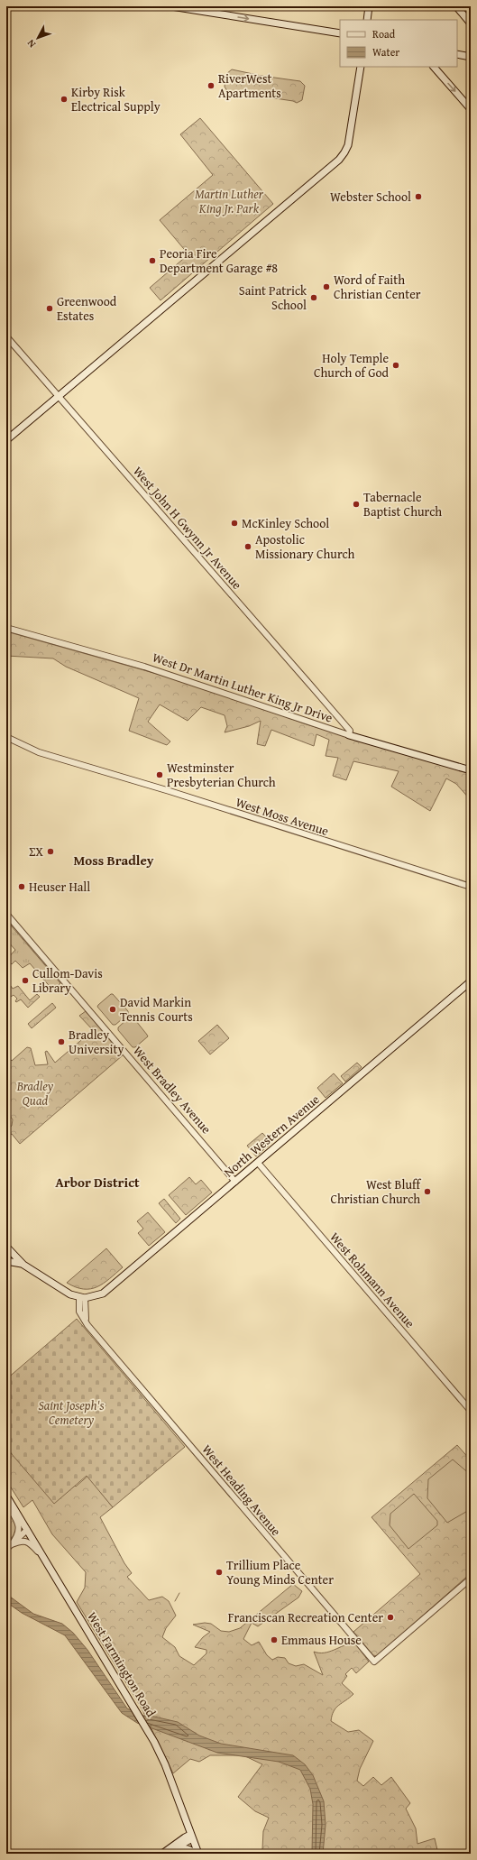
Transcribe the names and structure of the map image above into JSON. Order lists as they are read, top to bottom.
{
  "streets": {
    "main road": ["West Dr Martin Luther King Jr Drive", "North Western Avenue", "West Farmington Road"],
    "street": [
      "West John H Gwynn Jr Avenue",
      "West Moss Avenue",
      "West Bradley Avenue",
      "West Rohmann Avenue",
      "West Heading Avenue"
    ]
  },
  "crossings": [
    ["West John H Gwynn Jr Avenue", "West Dr Martin Luther King Jr Drive"],
    ["West Bradley Avenue", "North Western Avenue"],
    ["North Western Avenue", "West Rohmann Avenue"],
    ["North Western Avenue", "West Heading Avenue"]
  ],
  "districts": ["Moss Bradley", "Arbor District"],
  "parks": ["Martin Luther King Jr. Park", "Bradley Quad", "Saint Joseph's Cemetery"],
  "places": [
    "RiverWest Apartments",
    "Kirby Risk Electrical Supply",
    "Webster School",
    "Peoria Fire Department Garage #8",
    "Word of Faith Christian Center",
    "Saint Patrick School",
    "Greenwood Estates",
    "Holy Temple Church of God",
    "Tabernacle Baptist Church",
    "McKinley School",
    "Apostolic Missionary Church",
    "Westminster Presbyterian Church",
    "ΣΧ",
    "Heuser Hall",
    "Cullom-Davis Library",
    "David Markin Tennis Courts",
    "Bradley University",
    "West Bluff Christian Church",
    "Trillium Place Young Minds Center",
    "Franciscan Recreation Center",
    "Emmaus House"
  ],
  "legend": ["Road", "Water"],
  "north": "bottom left"
}
